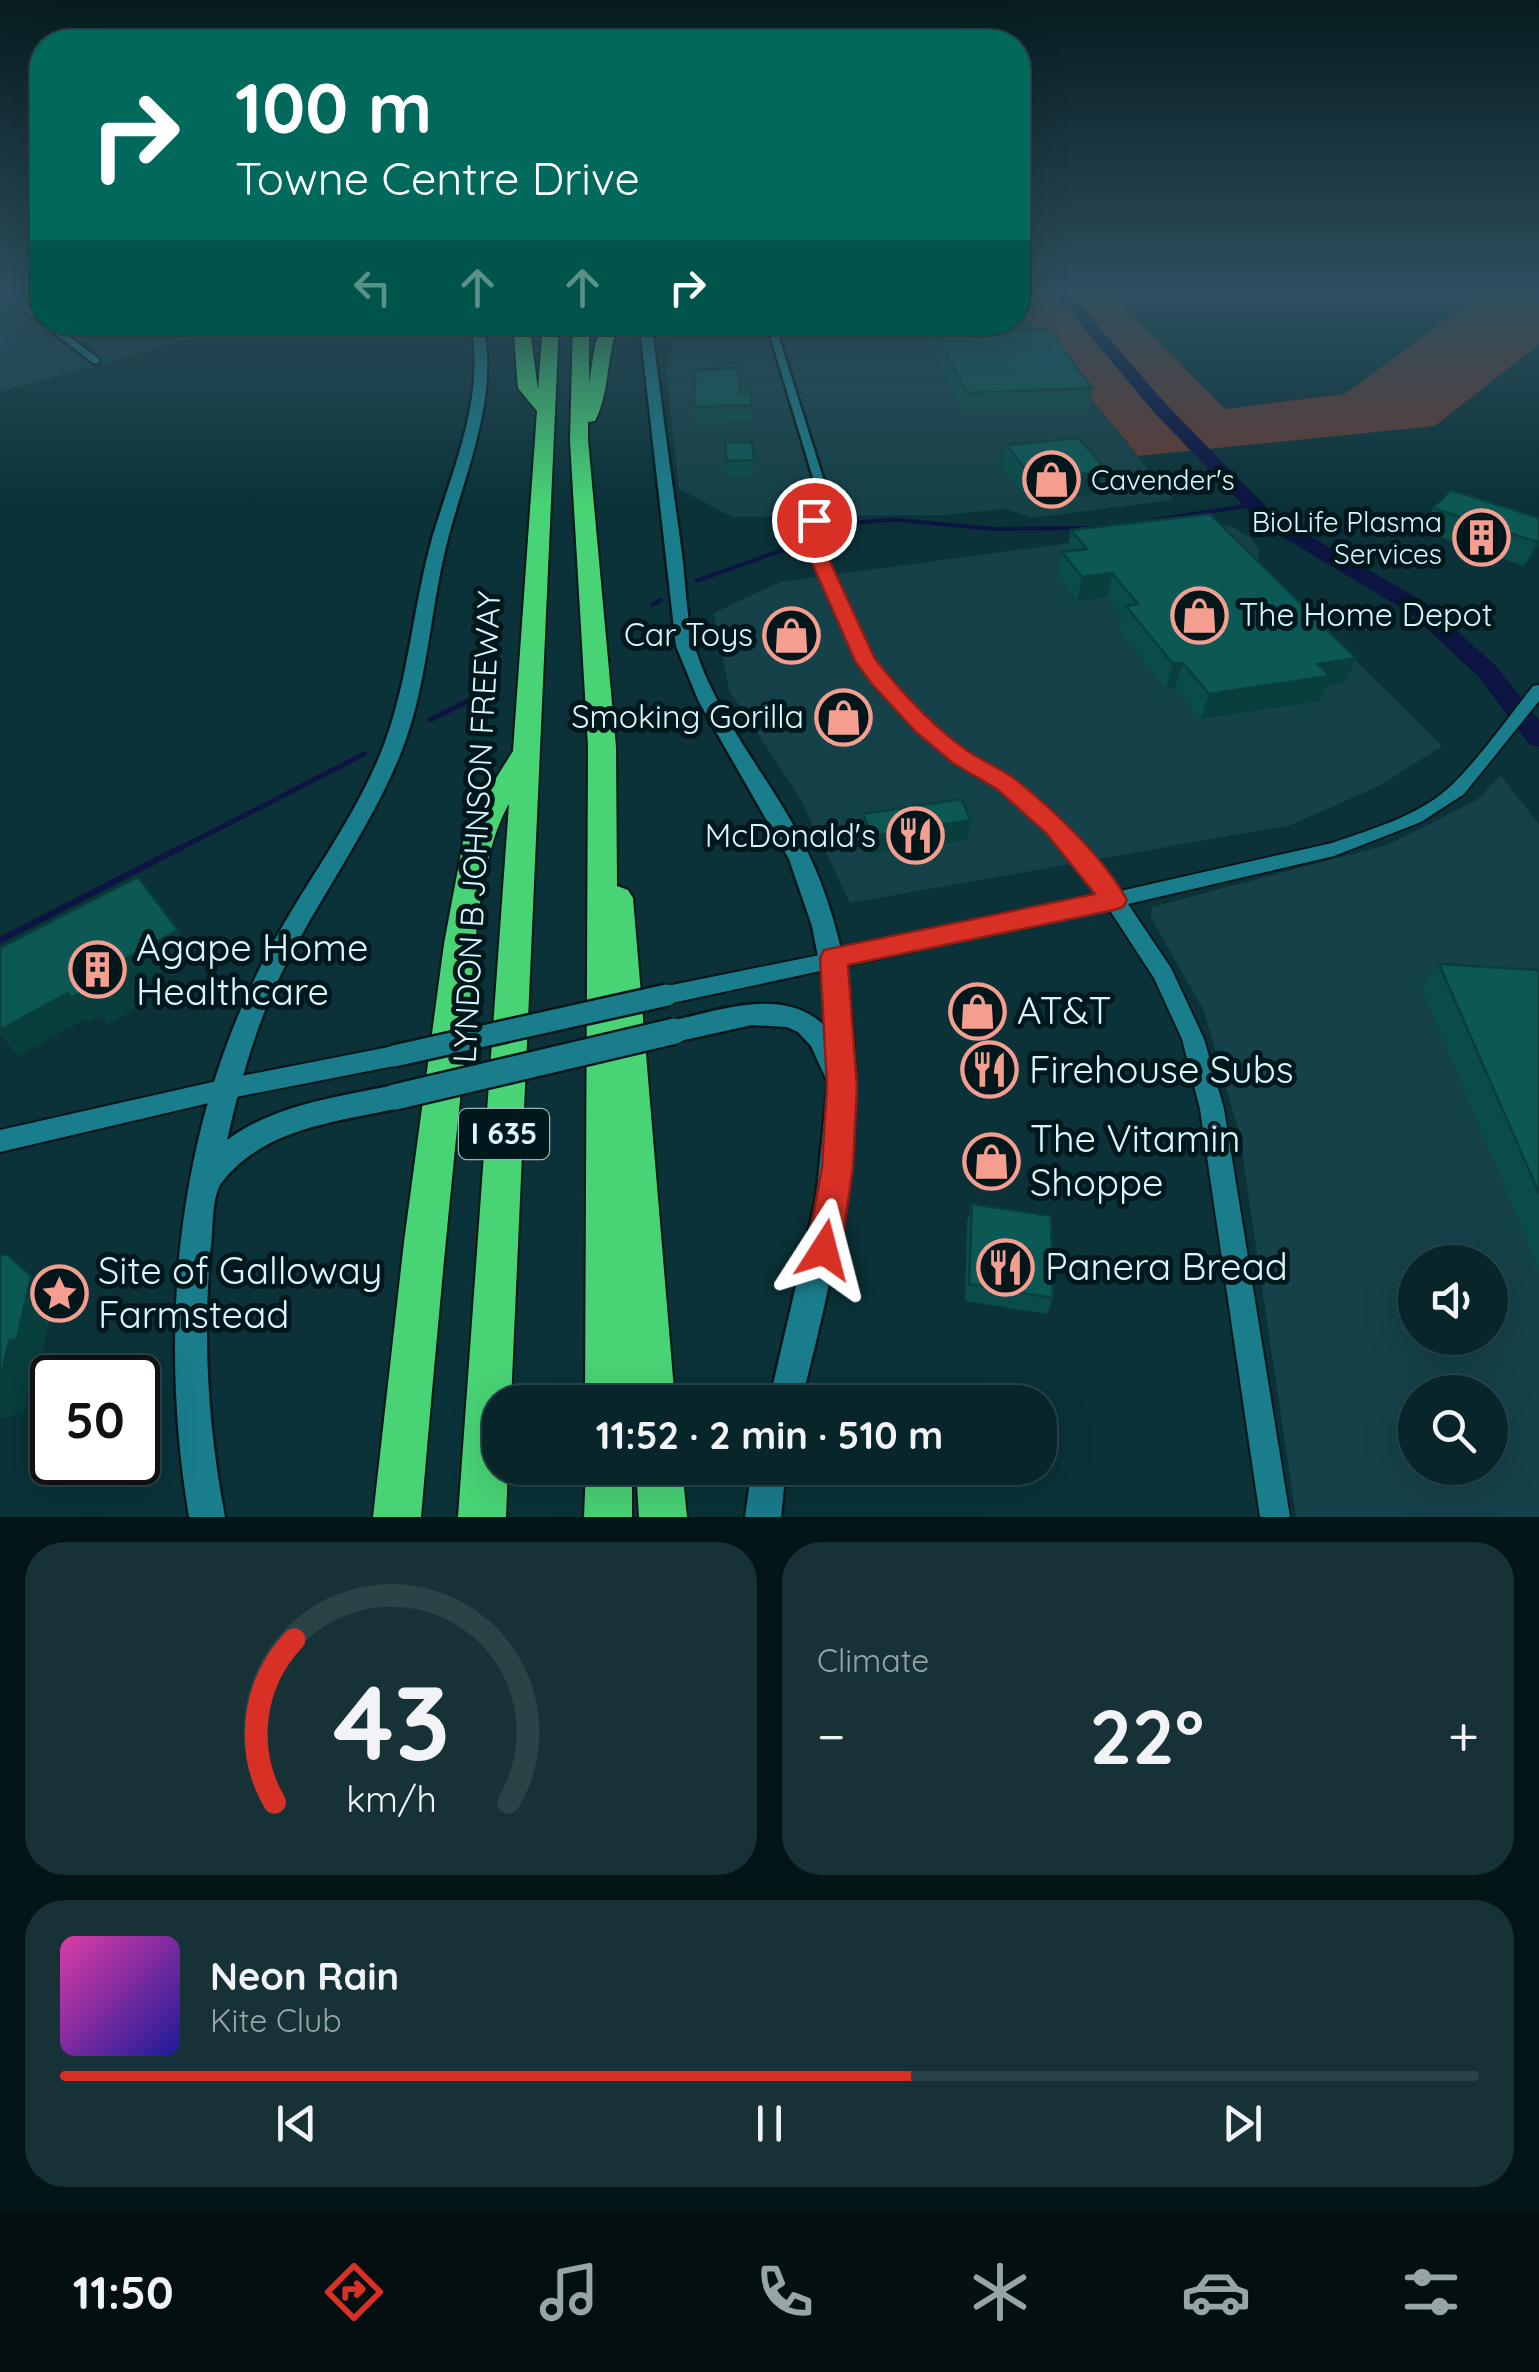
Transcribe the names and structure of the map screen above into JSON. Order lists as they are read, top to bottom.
{
  "streets": {
    "highway": ["LYNDON B JOHNSON FREEWAY", "I 635"]
  },
  "places": {
    "shop": [
      "Cavender's",
      "The Home Depot",
      "Car Toys",
      "Smoking Gorilla",
      "AT&T",
      "The Vitamin Shoppe"
    ],
    "building": ["BioLife Plasma Services", "Agape Home Healthcare"],
    "restaurant": ["McDonald's", "Firehouse Subs", "Panera Bread"],
    "place": ["Site of Galloway Farmstead"]
  },
  "page": {
    "turn": ["100 m", "Towne Centre Drive"],
    "limit": "50",
    "trip": "11:52 · 2 min · 510 m",
    "tile": "Climate",
    "heat": ["−", "22°", "+"],
    "song": ["Neon Rain", "Kite Club"],
    "tabs": "11:50",
    "gauge": ["43", "km/h"]
  }
}
